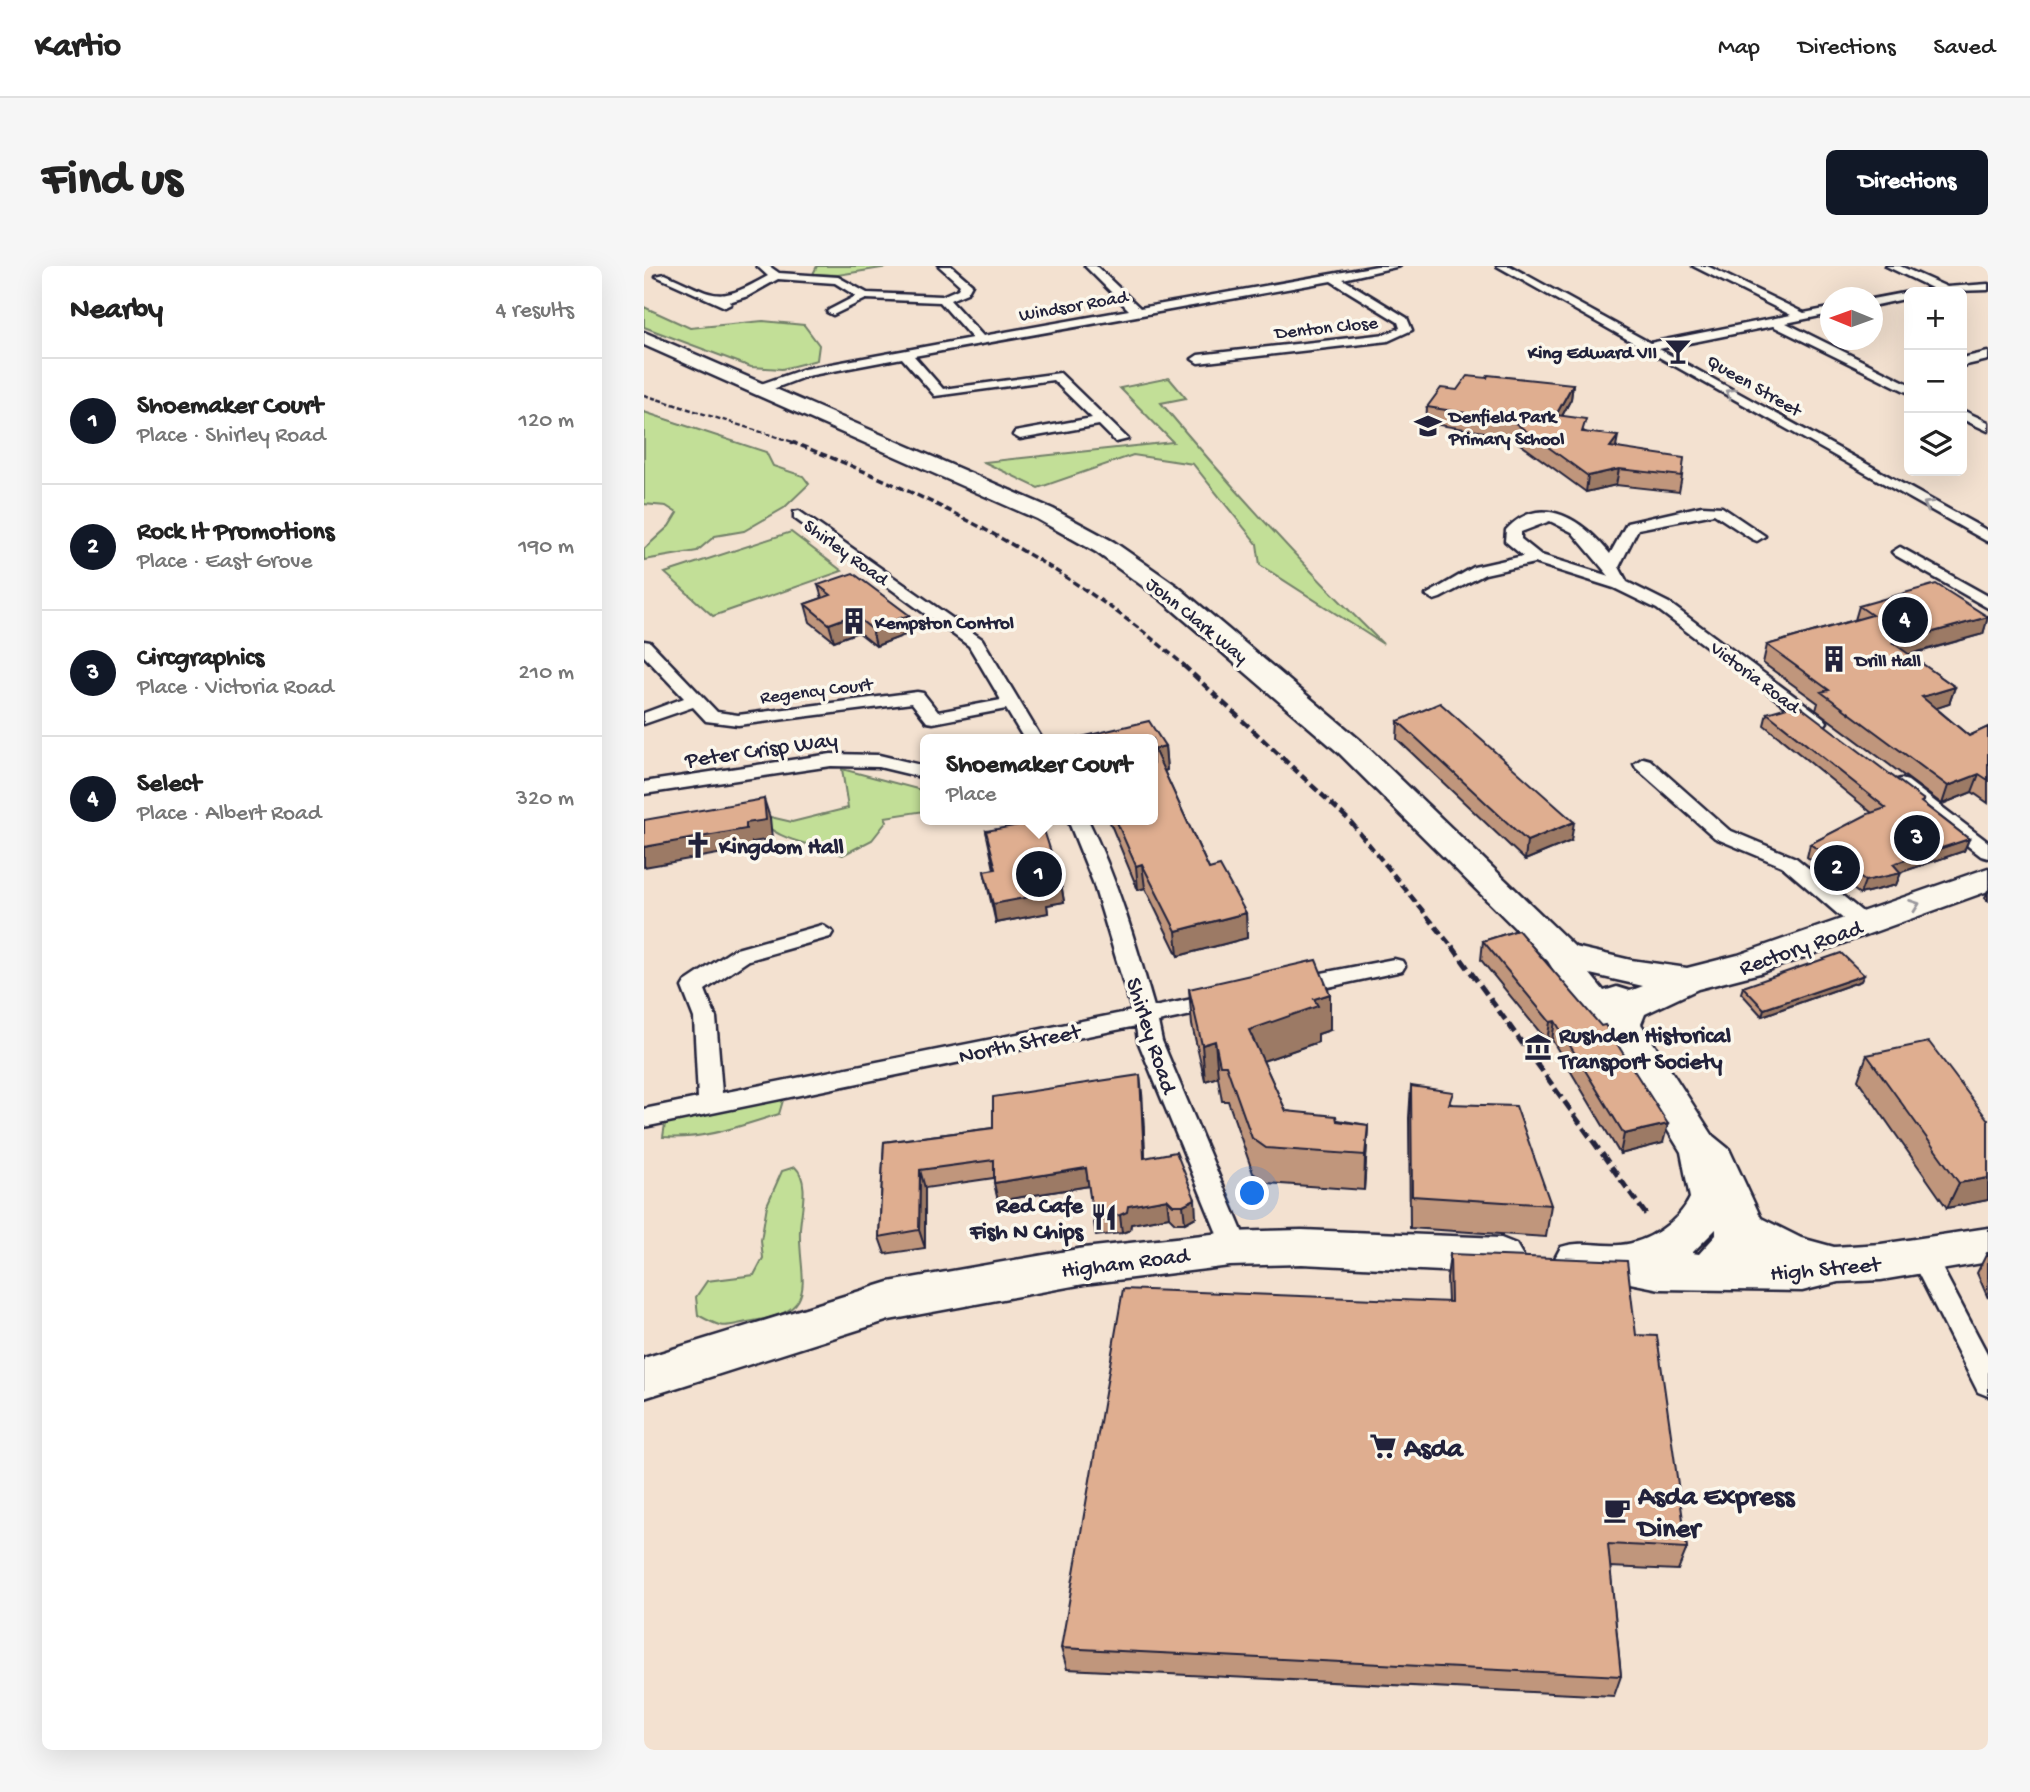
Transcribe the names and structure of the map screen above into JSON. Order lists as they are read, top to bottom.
{
  "streets": {
    "main road": [
      "John Clark Way",
      "Rectory Road",
      "Higham Road",
      "High Street"
    ],
    "street": [
      "Windsor Road",
      "Denton Close",
      "Queen Street",
      "Shirley Road",
      "Victoria Road",
      "Regency Court",
      "Peter Crisp Way",
      "North Street"
    ]
  },
  "crossings": [
    ["Windsor Road", "Denton Close"],
    ["Windsor Road", "John Clark Way"],
    ["Shirley Road", "Regency Court"],
    ["Shirley Road", "North Street"],
    ["Shirley Road", "Higham Road"],
    ["Higham Road", "High Street"]
  ],
  "places": {
    "bar": ["King Edward VII"],
    "school or university": ["Denfield Park Primary School"],
    "building": ["Kempston Control", "Drill Hall"],
    "church": ["Kingdom Hall"],
    "museum": ["Rushden Historical Transport Society"],
    "restaurant": ["Red Cafe Fish N Chips"],
    "supermarket": ["Asda"],
    "cafe": ["Asda Express Diner"]
  },
  "north": "left",
  "page": {
    "header": "Kartio",
    "nav": ["Map", "Directions", "Saved"],
    "buttons": "Directions",
    "title": "Find us",
    "heading": ["Nearby", "4 results"],
    "map_buttons": ["+", "−"],
    "list": [
      {
        "mark": "1",
        "name": "Shoemaker Court",
        "note": "Place · Shirley Road",
        "value": "120 m"
      },
      {
        "mark": "2",
        "name": "Rock It Promotions",
        "note": "Place · East Grove",
        "value": "190 m"
      },
      {
        "mark": "3",
        "name": "Circgraphics",
        "note": "Place · Victoria Road",
        "value": "210 m"
      },
      {
        "mark": "4",
        "name": "Select",
        "note": "Place · Albert Road",
        "value": "320 m"
      }
    ],
    "pins": [
      "4",
      "3",
      "2",
      "1"
    ],
    "popup": ["Shoemaker Court", "Place"]
  }
}
